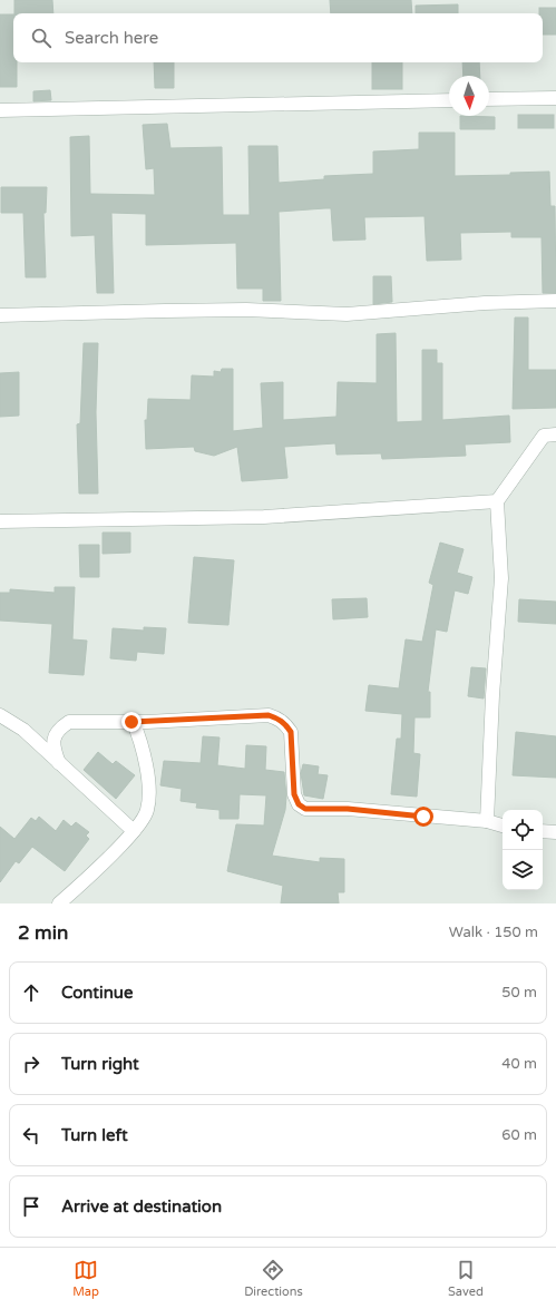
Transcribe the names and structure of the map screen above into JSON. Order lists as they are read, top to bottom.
{
  "north": "bottom",
  "page": {
    "search": "Search here",
    "heading": ["2 min", "Walk · 150 m"],
    "list": [
      ["Continue", "50 m"],
      ["Turn right", "40 m"],
      ["Turn left", "60 m"],
      "Arrive at destination"
    ],
    "nav": ["Map", "Directions", "Saved"]
  }
}
